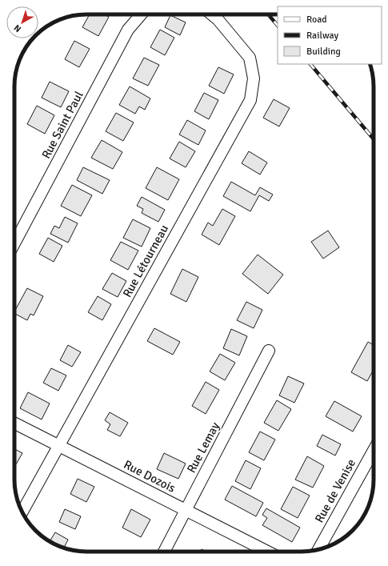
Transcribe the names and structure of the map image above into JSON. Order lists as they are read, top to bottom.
{
  "streets": {
    "street": [
      "Rue Saint Paul",
      "Rue Létourneau",
      "Rue Lemay",
      "Rue Dozois",
      "Rue de Venise"
    ]
  },
  "crossings": [
    ["Rue Létourneau", "Rue Dozois"],
    ["Rue Lemay", "Rue Dozois"]
  ],
  "legend": ["Road", "Railway", "Building"],
  "north": "bottom left"
}
